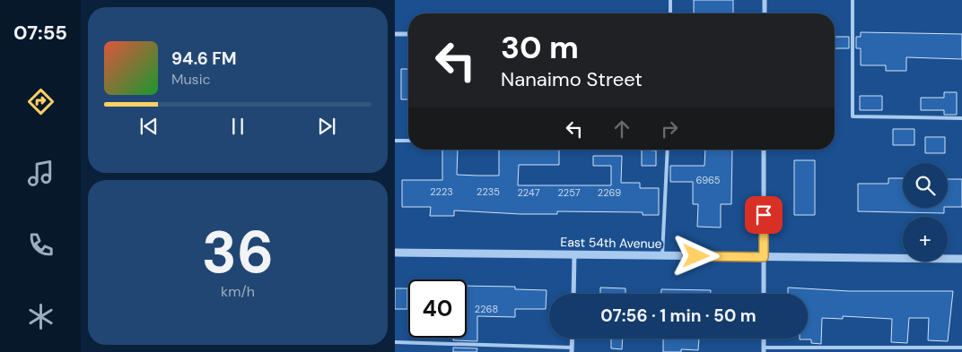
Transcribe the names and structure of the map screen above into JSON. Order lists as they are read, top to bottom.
{
  "streets": {
    "street": ["East 54th Avenue"]
  },
  "house_numbers": [
    "6965",
    "2223",
    "2235",
    "2247",
    "2257",
    "2269",
    "2268"
  ],
  "page": {
    "tabs": "07:55",
    "turn": ["30 m", "Nanaimo Street"],
    "song": ["94.6 FM", "Music"],
    "map_buttons": "+",
    "tile": ["36", "km/h"],
    "limit": "40",
    "trip": "07:56 · 1 min · 50 m"
  }
}
